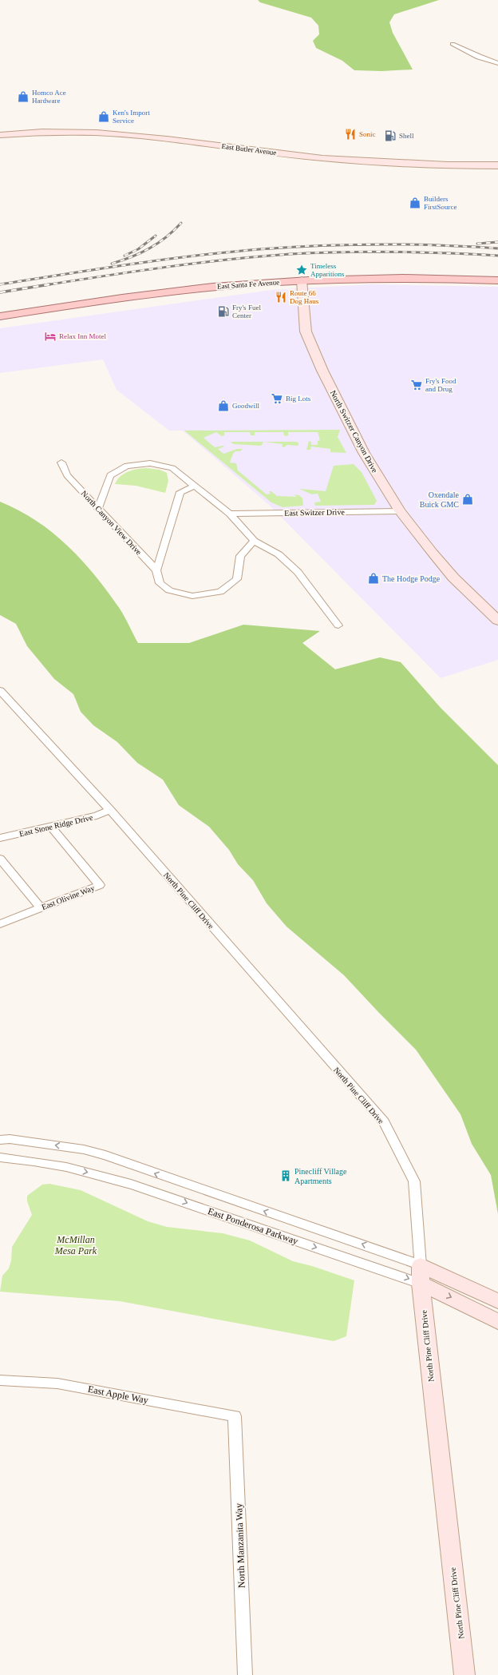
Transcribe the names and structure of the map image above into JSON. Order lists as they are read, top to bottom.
{
  "streets": {
    "main road": ["East Santa Fe Avenue"],
    "street": [
      "East Butler Avenue",
      "North Switzer Canyon Drive",
      "East Switzer Drive",
      "North Canyon View Drive",
      "East Stone Ridge Drive",
      "East Olivine Way",
      "North Pine Cliff Drive",
      "East Ponderosa Parkway",
      "East Apple Way",
      "North Manzanita Way"
    ]
  },
  "crossings": [
    ["East Santa Fe Avenue", "North Switzer Canyon Drive"],
    ["North Switzer Canyon Drive", "East Switzer Drive"],
    ["East Stone Ridge Drive", "East Olivine Way"],
    ["East Stone Ridge Drive", "North Pine Cliff Drive"],
    ["North Pine Cliff Drive", "East Ponderosa Parkway"],
    ["East Apple Way", "North Manzanita Way"]
  ],
  "parks": ["McMillan Mesa Park"],
  "places": {
    "shop": [
      "Homco Ace Hardware",
      "Ken's Import Service",
      "Builders FirstSource",
      "Goodwill",
      "Oxendale Buick GMC",
      "The Hodge Podge"
    ],
    "restaurant": ["Sonic", "Route 66 Dog Haus"],
    "fuel station": ["Shell", "Fry's Fuel Center"],
    "place": ["Timeless Apparitions"],
    "hotel": ["Relax Inn Motel"],
    "supermarket": ["Fry's Food and Drug", "Big Lots"],
    "building": ["Pinecliff Village Apartments"]
  }
}
